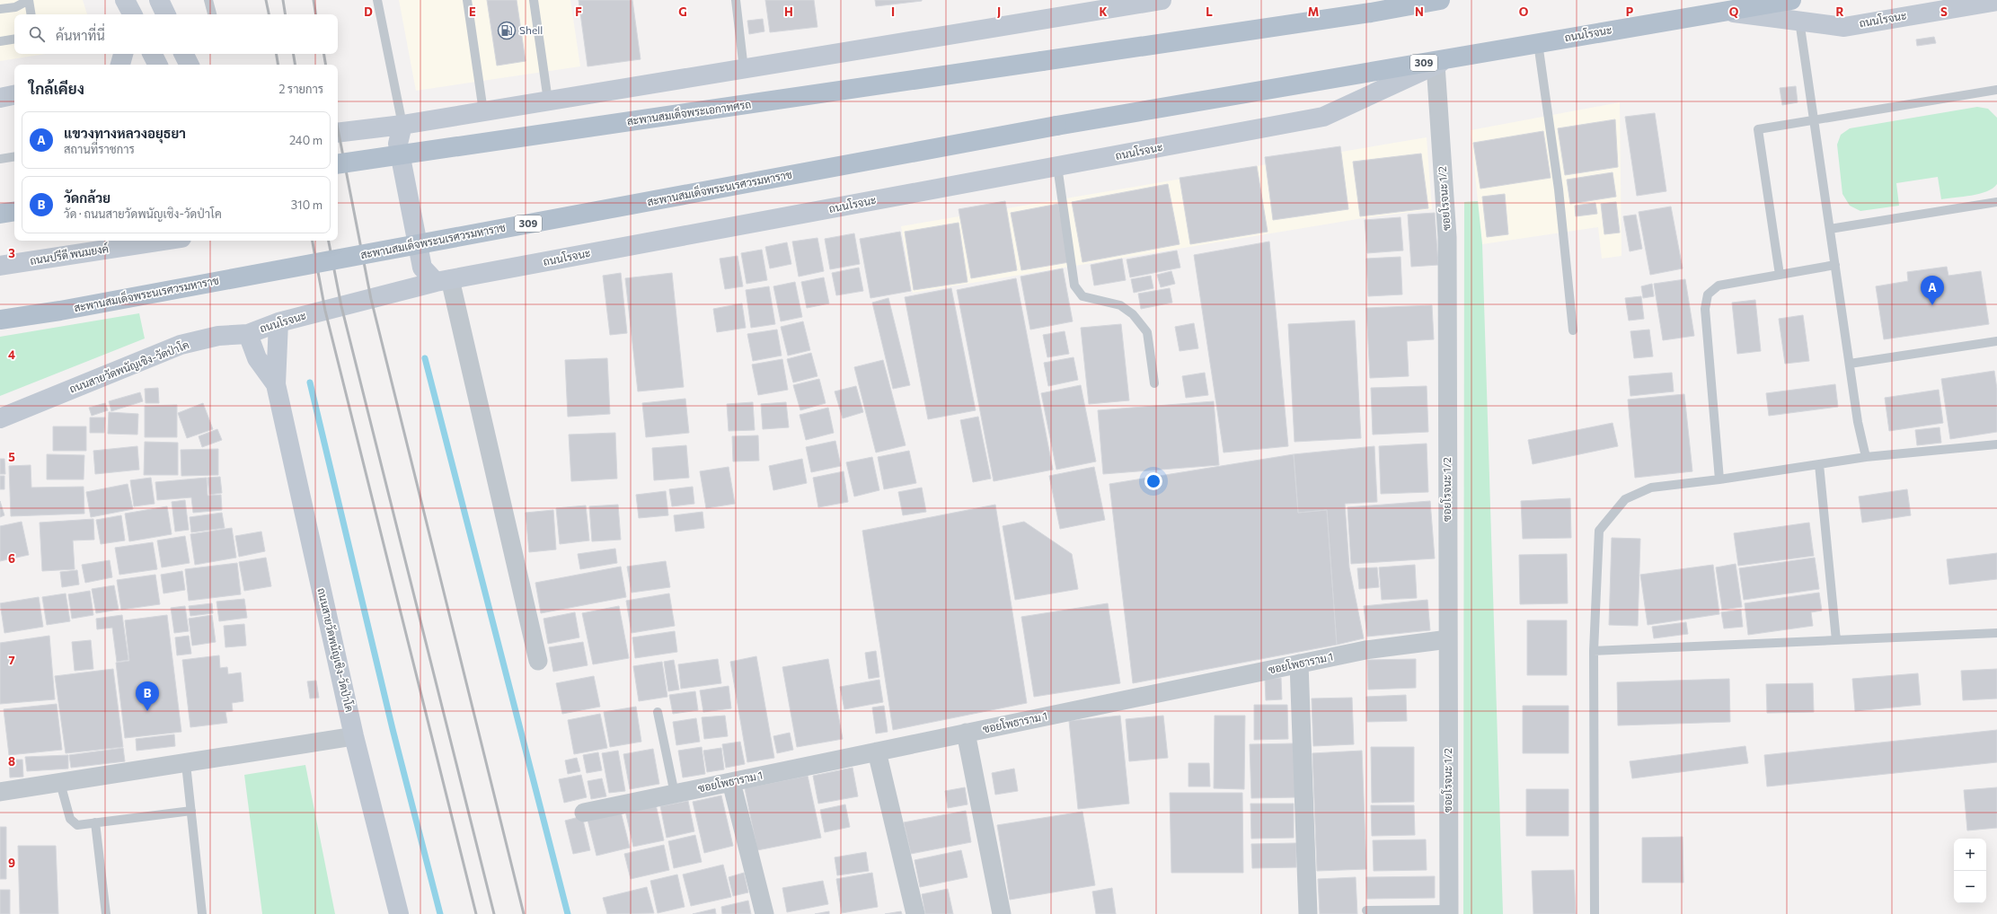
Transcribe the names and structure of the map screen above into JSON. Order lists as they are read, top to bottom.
{
  "streets": {
    "main road": [
      "ถนนโรจนะ",
      "309",
      "สะพานสมเด็จพระเอกาทศรถ",
      "สะพานสมเด็จพระนเรศวรมหาราช",
      "ถนนปรีดี พนมยงค์",
      "ถนนสายวัดพนัญเชิง-วัดป่าโค"
    ],
    "street": ["ซอยโรจนะ 1/2", "ซอยโพธาราม 1"]
  },
  "crossings": [
    ["ถนนโรจนะ", "สะพานสมเด็จพระนเรศวรมหาราช"],
    ["ถนนโรจนะ", "ซอยโรจนะ 1/2"],
    ["ถนนโรจนะ", "ถนนสายวัดพนัญเชิง-วัดป่าโค"],
    ["ซอยโรจนะ 1/2", "ซอยโพธาราม 1"]
  ],
  "places": {
    "fuel station": ["Shell"]
  },
  "page": {
    "search": "ค้นหาที่นี่",
    "heading": ["ใกล้เคียง", "2 รายการ"],
    "list": [
      {
        "mark": "A",
        "name": "แขวงทางหลวงอยุธยา",
        "note": "สถานที่ราชการ",
        "value": "240 m"
      },
      {
        "mark": "B",
        "name": "วัดกล้วย",
        "note": "วัด · ถนนสายวัดพนัญเชิง-วัดป่าโค",
        "value": "310 m"
      }
    ],
    "pins": ["A", "B"],
    "map_buttons": ["+", "−"]
  },
  "grid": {
    "columns": [
      "D",
      "E",
      "F",
      "G",
      "H",
      "I",
      "J",
      "K",
      "L",
      "M",
      "N",
      "O",
      "P",
      "Q",
      "R",
      "S"
    ],
    "rows": [
      "3",
      "4",
      "5",
      "6",
      "7",
      "8",
      "9"
    ]
  }
}
